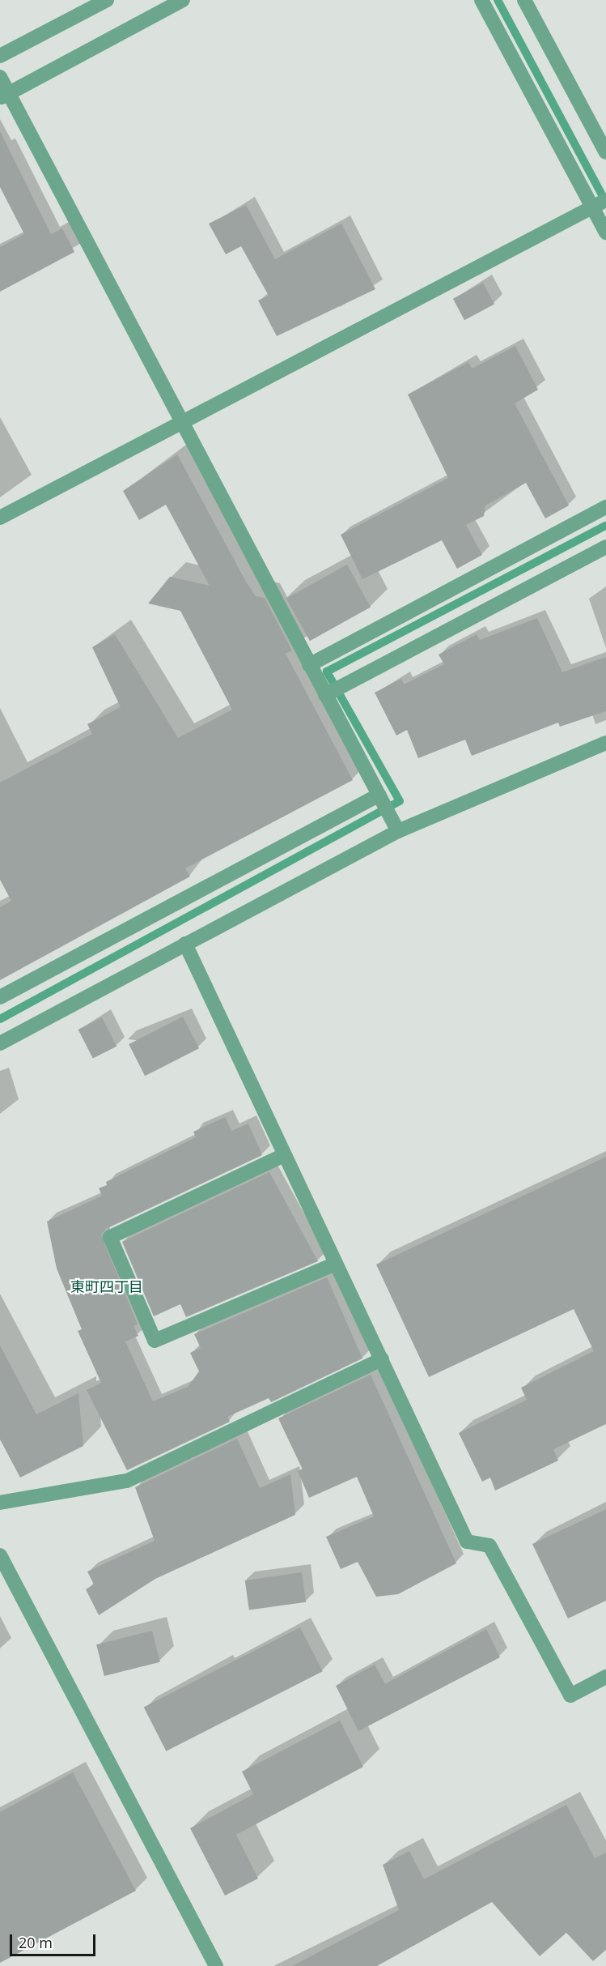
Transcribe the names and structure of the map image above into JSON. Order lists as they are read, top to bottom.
{
  "districts": ["東町四丁目"],
  "scale_bar": "20 m"
}
